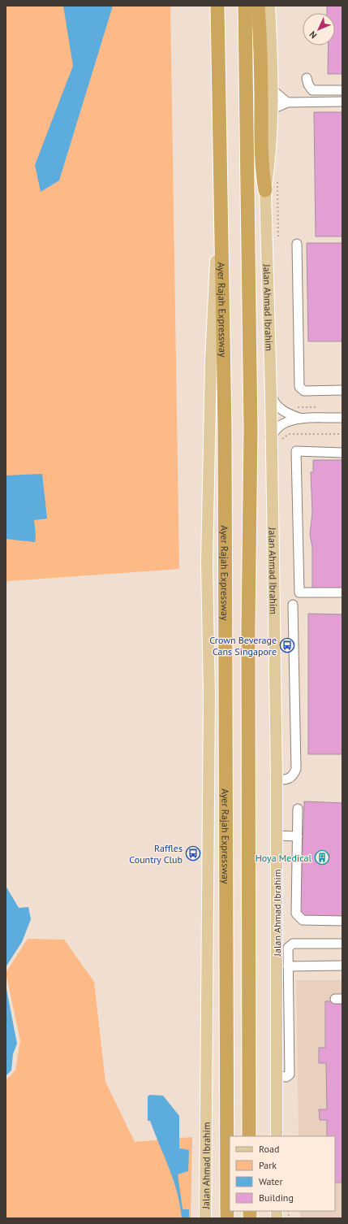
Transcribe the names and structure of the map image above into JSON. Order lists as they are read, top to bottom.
{
  "streets": {
    "highway": ["Ayer Rajah Expressway"],
    "main road": ["Jalan Ahmad Ibrahim"]
  },
  "crossings": [
    ["Jalan Ahmad Ibrahim", "Ayer Rajah Expressway"]
  ],
  "places": {
    "bus stop": ["Crown Beverage Cans Singapore", "Raffles Country Club"],
    "building": ["Hoya Medical"]
  },
  "legend": [
    "Road",
    "Park",
    "Water",
    "Building"
  ],
  "north": "bottom left"
}
